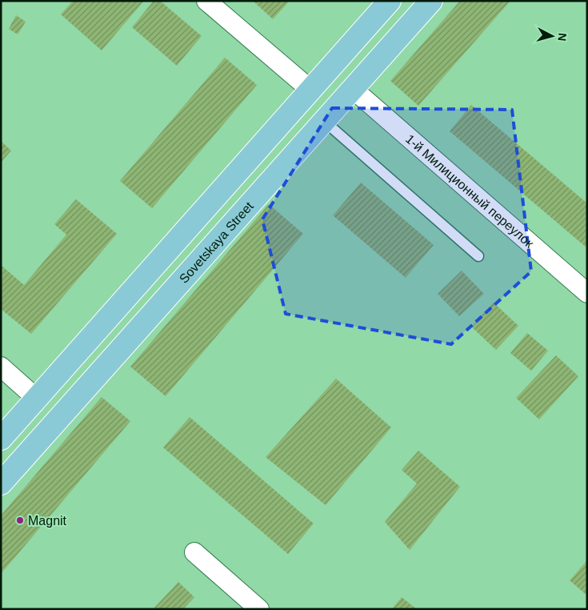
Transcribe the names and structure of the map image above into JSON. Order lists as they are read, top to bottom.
{
  "streets": {
    "main road": ["Sovetskaya Street"],
    "street": ["1-й Милиционный переулок"]
  },
  "crossings": [
    ["1-й Милиционный переулок", "Sovetskaya Street"]
  ],
  "places": ["Magnit"],
  "north": "right"
}
